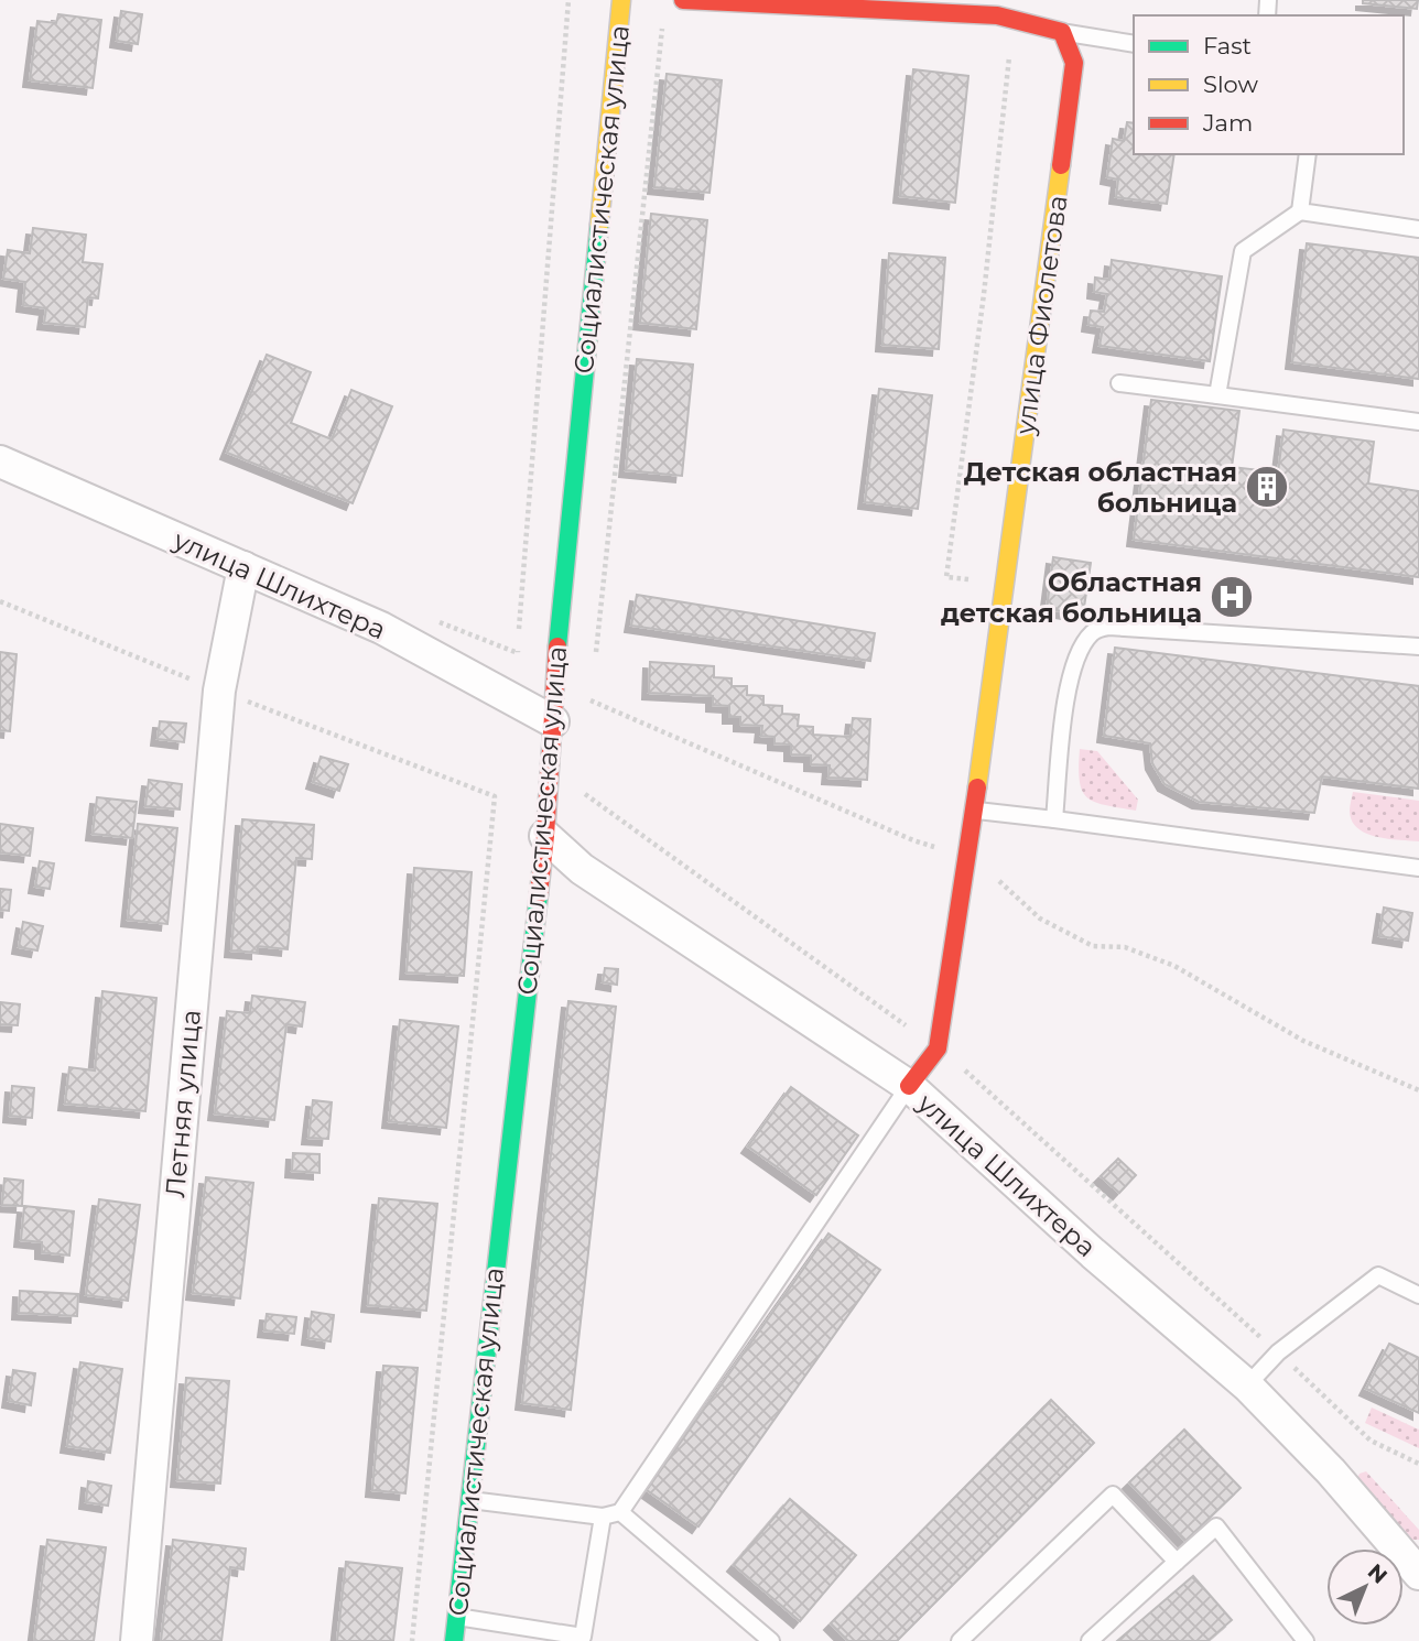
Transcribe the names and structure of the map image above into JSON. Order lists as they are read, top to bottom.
{
  "streets": {
    "street": [
      "Социалистическая улица",
      "улица Фиолетова",
      "улица Шлихтера",
      "Летняя улица"
    ]
  },
  "crossings": [
    ["Социалистическая улица", "улица Шлихтера"],
    ["улица Фиолетова", "улица Шлихтера"],
    ["улица Шлихтера", "Летняя улица"]
  ],
  "places": {
    "building": ["Детская областная больница"],
    "hospital": ["Областная детская больница"]
  },
  "legend": ["Fast", "Slow", "Jam"],
  "north": "top right"
}
